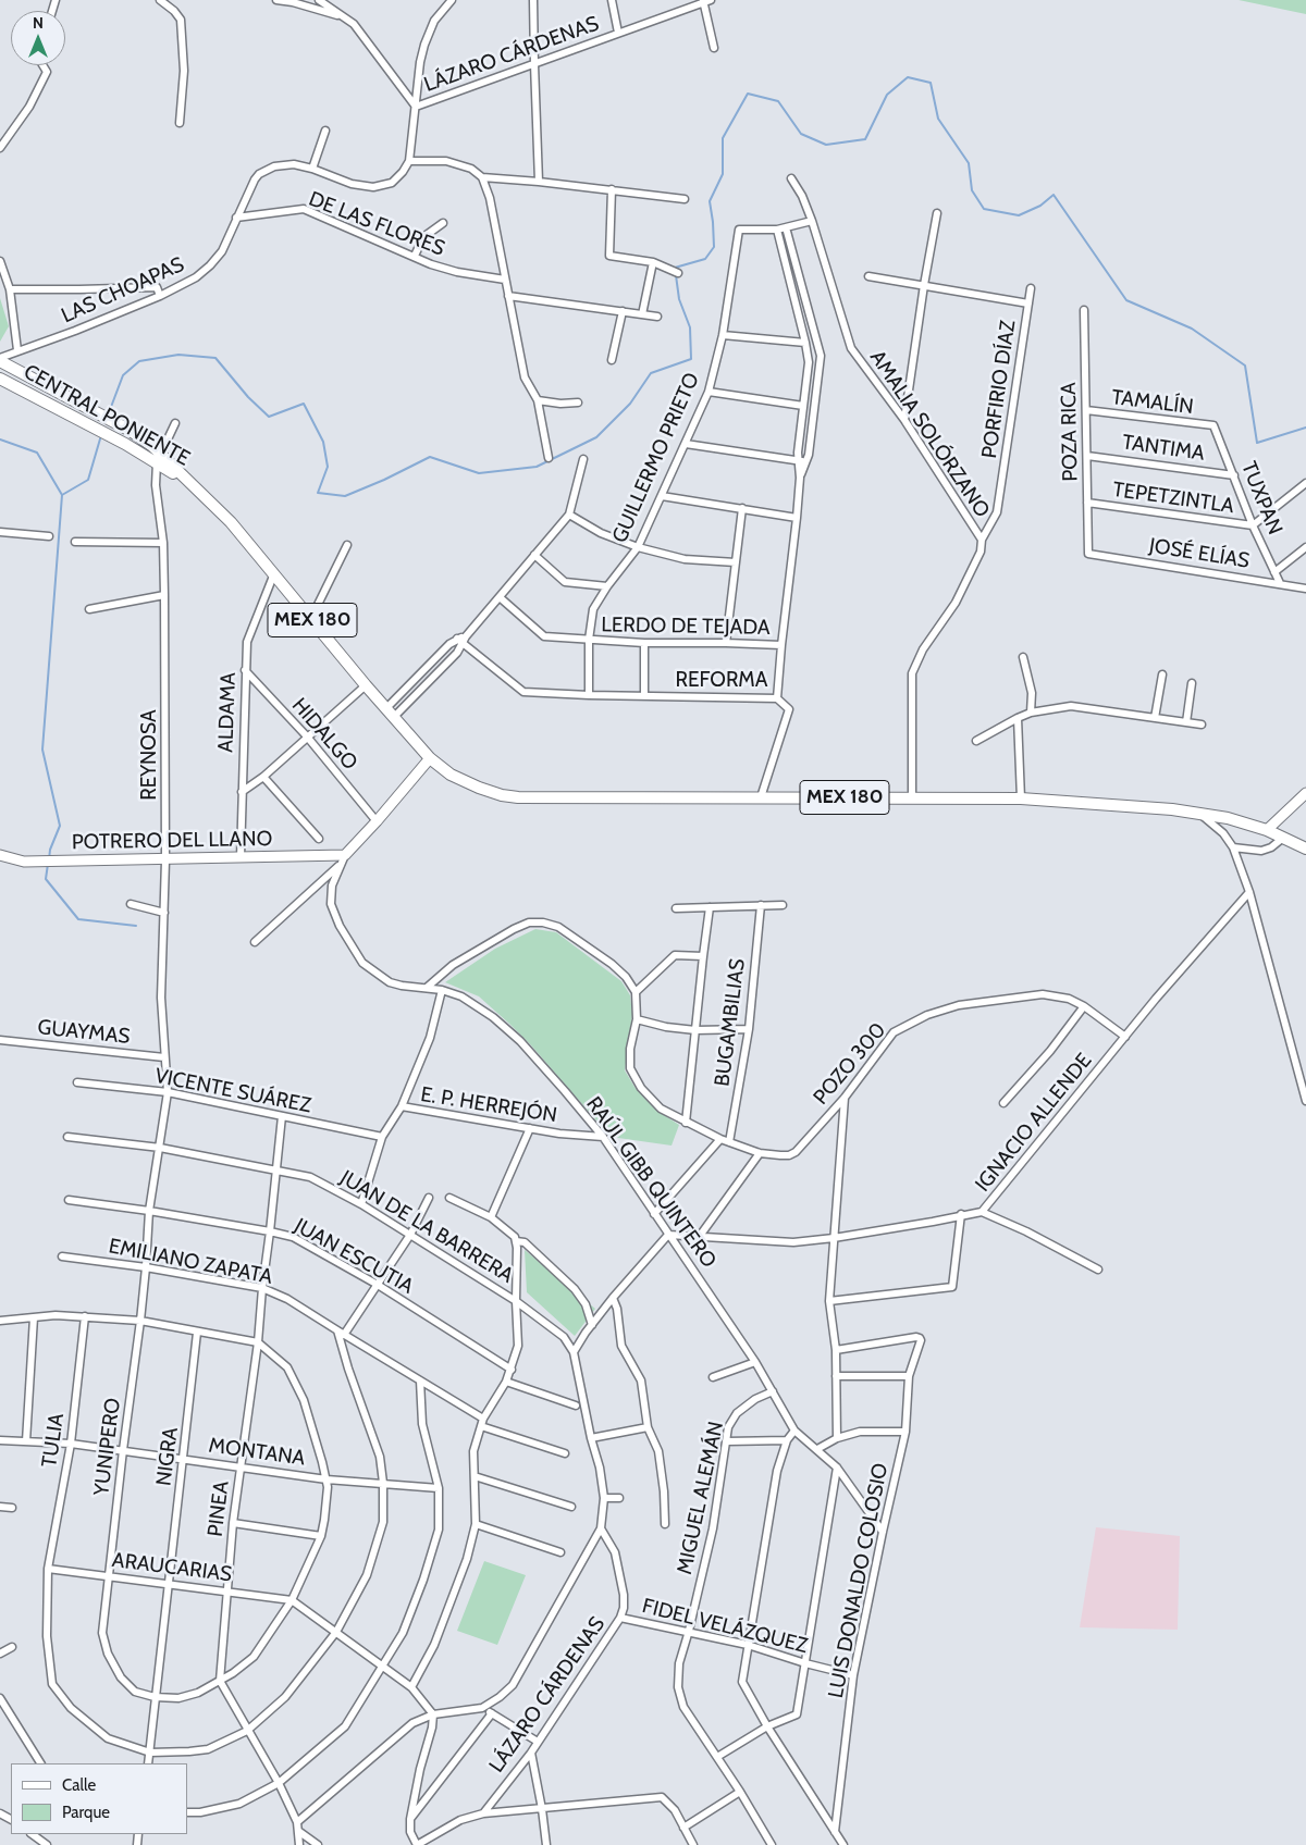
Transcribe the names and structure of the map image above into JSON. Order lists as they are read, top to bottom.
{
  "streets": {
    "main road": ["CENTRAL PONIENTE", "MEX 180"],
    "street": [
      "LÁZARO CÁRDENAS",
      "DE LAS FLORES",
      "LAS CHOAPAS",
      "PORFIRIO DÍAZ",
      "TAMALÍN",
      "POZA RICA",
      "AMALIA SOLÓRZANO",
      "TANTIMA",
      "GUILLERMO PRIETO",
      "TEPETZINTLA",
      "TUXPAN",
      "JOSÉ ELÍAS",
      "LERDO DE TEJADA",
      "REFORMA",
      "ALDAMA",
      "HIDALGO",
      "REYNOSA",
      "POTRERO DEL LLANO",
      "BUGAMBILIAS",
      "GUAYMAS",
      "POZO 300",
      "VICENTE SUÁREZ",
      "E. P. HERREJÓN",
      "IGNACIO ALLENDE",
      "RAÚL GIBB QUINTERO",
      "JUAN DE LA BARRERA",
      "JUAN ESCUTIA",
      "EMILIANO ZAPATA",
      "TULIA",
      "YUNIPERO",
      "MONTANA",
      "NIGRA",
      "MIGUEL ALEMÁN",
      "PINEA",
      "ARAUCARIAS",
      "LUIS DONALDO COLOSIO",
      "FIDEL VELÁZQUEZ"
    ]
  },
  "crossings": [
    ["LÁZARO CÁRDENAS", "JUAN DE LA BARRERA"],
    ["LÁZARO CÁRDENAS", "FIDEL VELÁZQUEZ"],
    ["DE LAS FLORES", "LAS CHOAPAS"],
    ["LAS CHOAPAS", "CENTRAL PONIENTE"],
    ["PORFIRIO DÍAZ", "AMALIA SOLÓRZANO"],
    ["TAMALÍN", "POZA RICA"],
    ["TAMALÍN", "TUXPAN"],
    ["CENTRAL PONIENTE", "MEX 180"],
    ["CENTRAL PONIENTE", "ALDAMA"],
    ["CENTRAL PONIENTE", "REYNOSA"],
    ["POZA RICA", "TANTIMA"],
    ["POZA RICA", "TEPETZINTLA"],
    ["POZA RICA", "JOSÉ ELÍAS"],
    ["AMALIA SOLÓRZANO", "MEX 180"],
    ["TANTIMA", "TUXPAN"],
    ["GUILLERMO PRIETO", "LERDO DE TEJADA"],
    ["GUILLERMO PRIETO", "REFORMA"],
    ["TEPETZINTLA", "TUXPAN"],
    ["TUXPAN", "JOSÉ ELÍAS"],
    ["MEX 180", "ALDAMA"],
    ["LERDO DE TEJADA", "REFORMA"],
    ["ALDAMA", "HIDALGO"],
    ["ALDAMA", "POTRERO DEL LLANO"],
    ["REYNOSA", "POTRERO DEL LLANO"],
    ["REYNOSA", "GUAYMAS"],
    ["REYNOSA", "VICENTE SUÁREZ"],
    ["REYNOSA", "JUAN DE LA BARRERA"],
    ["REYNOSA", "JUAN ESCUTIA"],
    ["REYNOSA", "YUNIPERO"],
    ["BUGAMBILIAS", "POZO 300"],
    ["POZO 300", "IGNACIO ALLENDE"],
    ["VICENTE SUÁREZ", "PINEA"],
    ["E. P. HERREJÓN", "RAÚL GIBB QUINTERO"],
    ["IGNACIO ALLENDE", "RAÚL GIBB QUINTERO"],
    ["RAÚL GIBB QUINTERO", "MIGUEL ALEMÁN"],
    ["JUAN DE LA BARRERA", "PINEA"],
    ["JUAN ESCUTIA", "YUNIPERO"],
    ["JUAN ESCUTIA", "PINEA"],
    ["EMILIANO ZAPATA", "YUNIPERO"],
    ["EMILIANO ZAPATA", "PINEA"],
    ["TULIA", "MONTANA"],
    ["TULIA", "ARAUCARIAS"],
    ["YUNIPERO", "MONTANA"],
    ["YUNIPERO", "NIGRA"],
    ["YUNIPERO", "ARAUCARIAS"],
    ["MONTANA", "NIGRA"],
    ["MONTANA", "PINEA"],
    ["NIGRA", "ARAUCARIAS"],
    ["MIGUEL ALEMÁN", "FIDEL VELÁZQUEZ"],
    ["PINEA", "ARAUCARIAS"],
    ["LUIS DONALDO COLOSIO", "FIDEL VELÁZQUEZ"]
  ],
  "legend": ["Calle", "Parque"],
  "north": "top"
}
